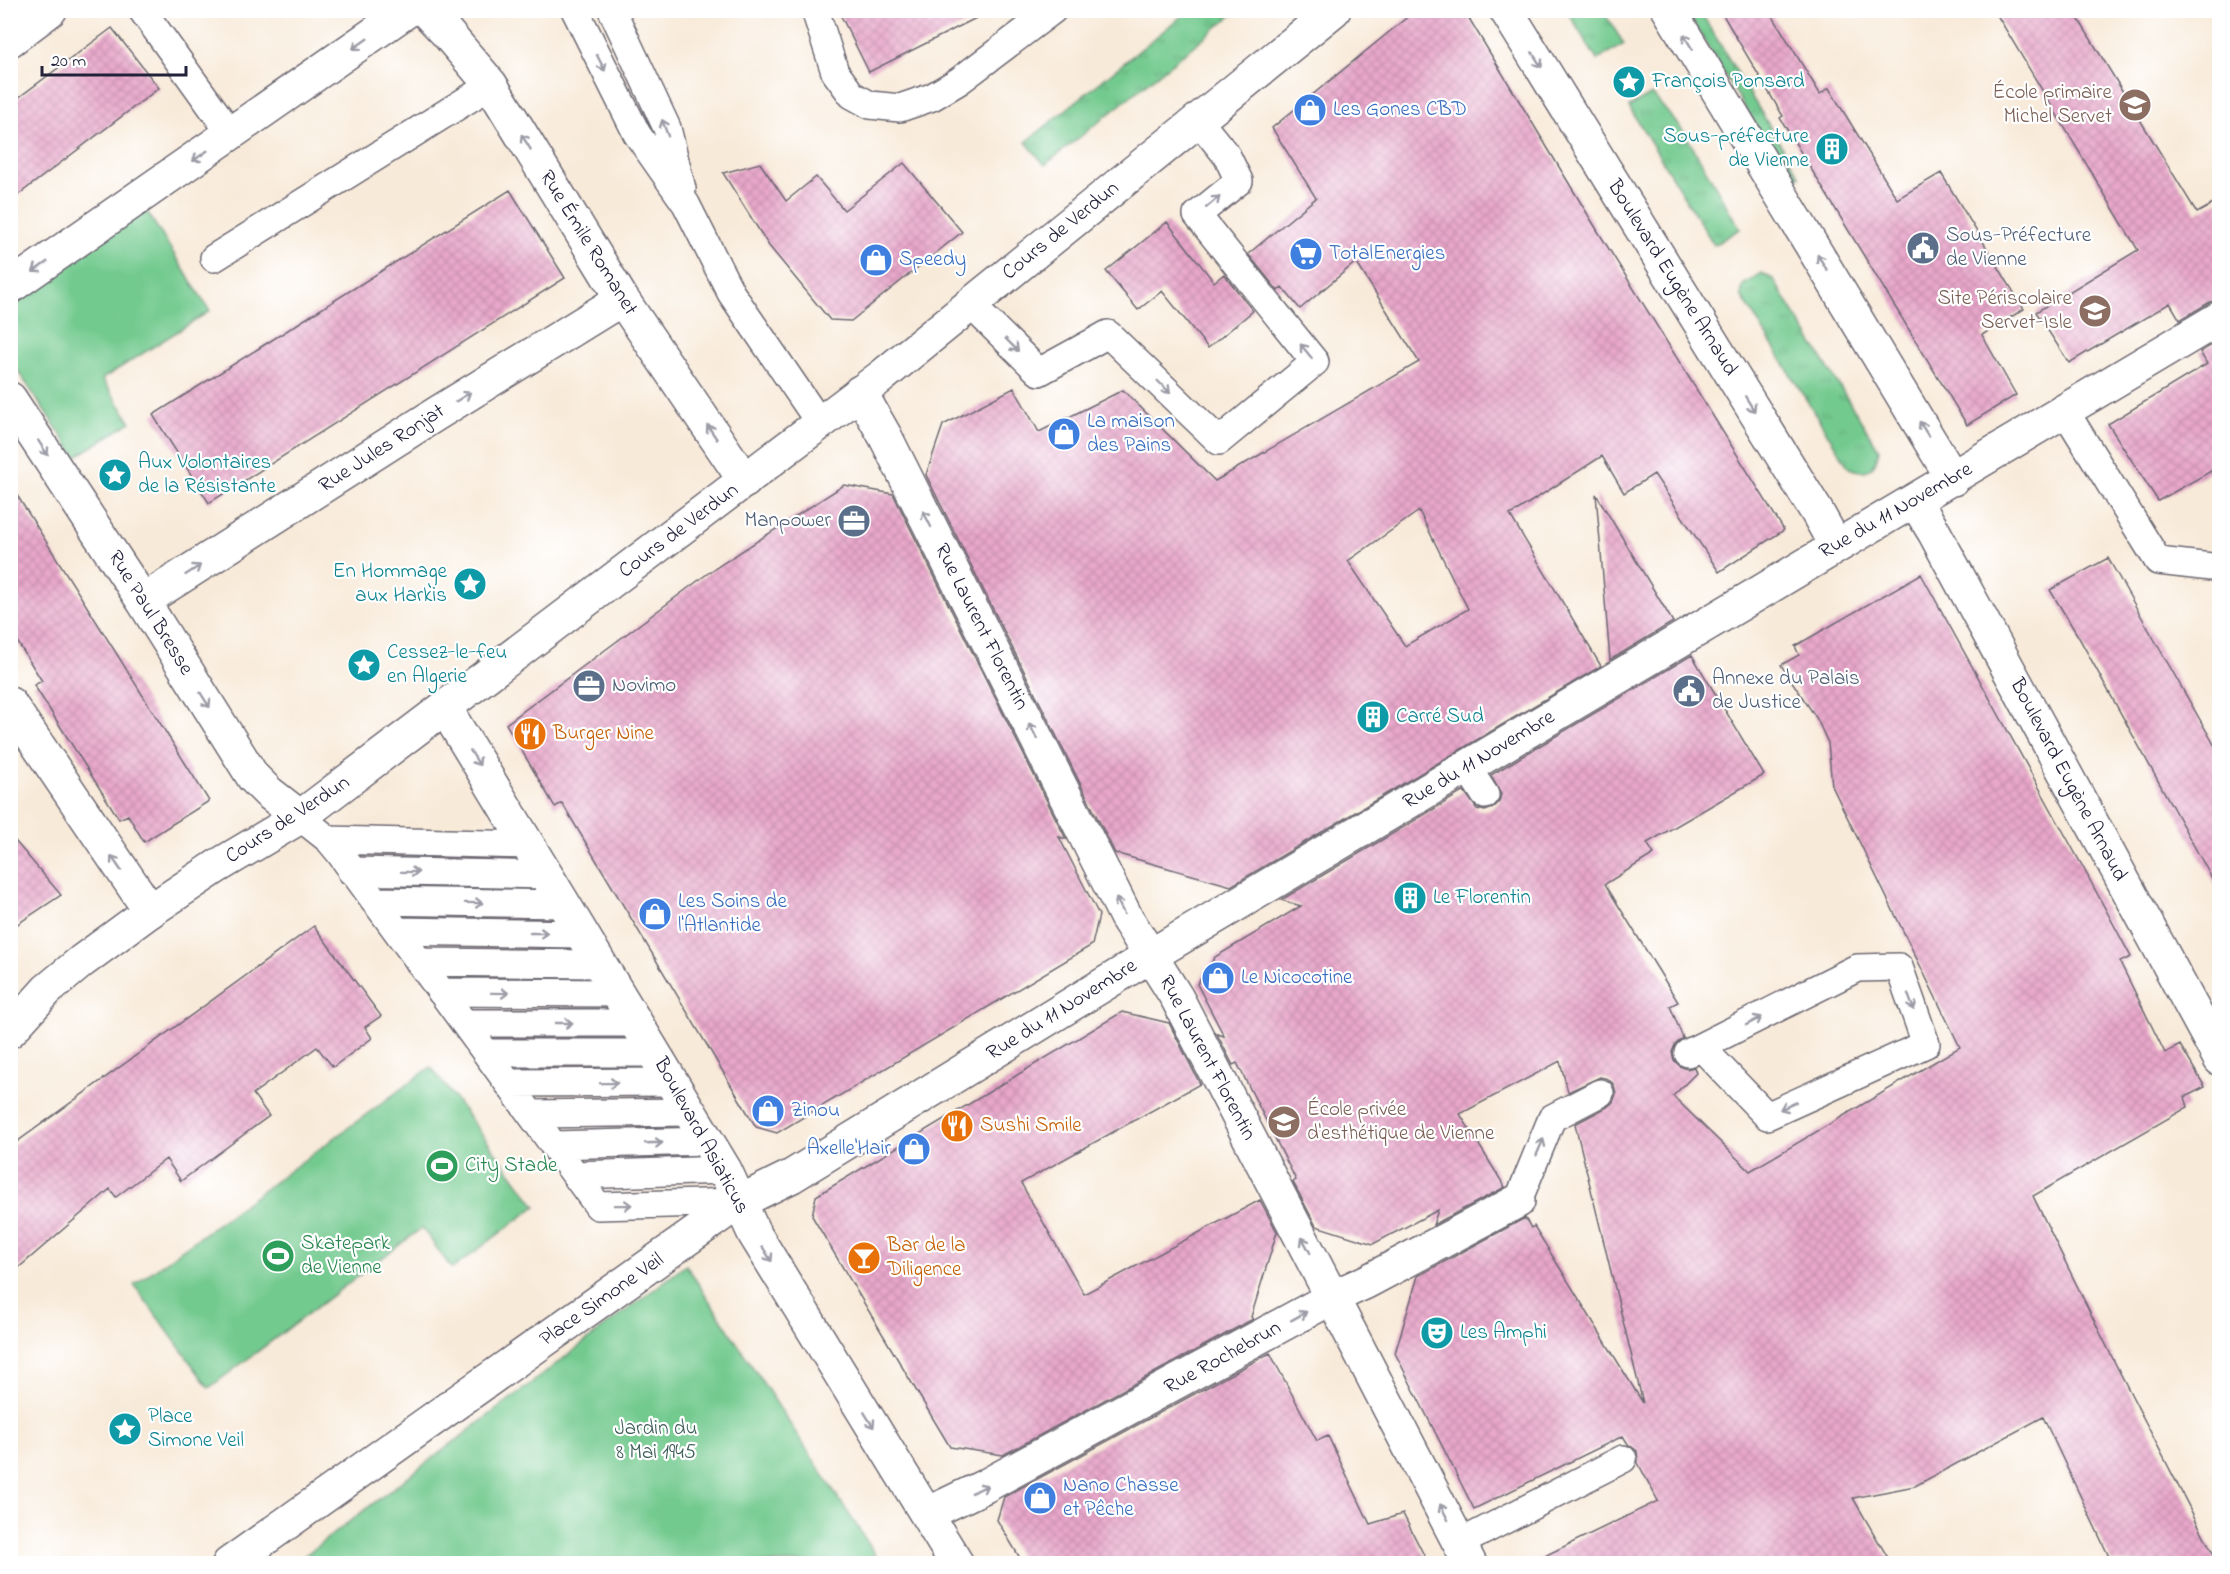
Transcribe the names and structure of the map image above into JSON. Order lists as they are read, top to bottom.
{
  "streets": {
    "street": [
      "Cours de Verdun",
      "Rue Émile Romanet",
      "Boulevard Eugène Arnaud",
      "Rue Jules Ronjat",
      "Rue du 11 Novembre",
      "Rue Paul Bresse",
      "Rue Laurent Florentin",
      "Boulevard Asiaticus",
      "Place Simone Veil",
      "Rue Rochebrun"
    ]
  },
  "crossings": [
    ["Cours de Verdun", "Rue Émile Romanet"],
    ["Cours de Verdun", "Rue Paul Bresse"],
    ["Cours de Verdun", "Rue Laurent Florentin"],
    ["Cours de Verdun", "Boulevard Asiaticus"],
    ["Rue Émile Romanet", "Rue Jules Ronjat"],
    ["Boulevard Eugène Arnaud", "Rue du 11 Novembre"],
    ["Rue Jules Ronjat", "Rue Paul Bresse"],
    ["Rue du 11 Novembre", "Rue Laurent Florentin"],
    ["Rue du 11 Novembre", "Boulevard Asiaticus"],
    ["Rue du 11 Novembre", "Place Simone Veil"],
    ["Rue Laurent Florentin", "Rue Rochebrun"],
    ["Boulevard Asiaticus", "Place Simone Veil"],
    ["Boulevard Asiaticus", "Rue Rochebrun"]
  ],
  "one_way": [
    "Rue Émile Romanet",
    "Rue Jules Ronjat",
    "Rue Laurent Florentin",
    "Boulevard Asiaticus",
    "Rue Rochebrun"
  ],
  "parks": ["Jardin du 8 Mai 1945"],
  "places": {
    "place": [
      "François Ponsard",
      "Aux Volontaires de la Résistante",
      "En Hommage aux Harkis",
      "Cessez-le-feu en Algerie",
      "Place Simone Veil"
    ],
    "school or university": ["École primaire Michel Servet", "Site Périscolaire Servet-Isle", "École privée d'esthétique de Vienne"],
    "shop": [
      "Les Gones CBD",
      "Speedy",
      "La maison des Pains",
      "Les Soins de l'Atlantide",
      "Le Nicocotine",
      "Zinou",
      "Axelle'Hair",
      "Nano Chasse et Pêche"
    ],
    "building": ["Sous-préfecture de Vienne", "Carré Sud", "Le Florentin"],
    "public building": ["Sous-Préfecture de Vienne", "Annexe du Palais de Justice"],
    "supermarket": ["TotalEnergies"],
    "office": ["Manpower", "Novimo"],
    "restaurant": ["Burger Nine", "Sushi Smile"],
    "sports": ["City Stade", "Skatepark de Vienne"],
    "bar": ["Bar de la Diligence"],
    "theatre": ["Les Amphi"]
  },
  "scale_bar": "20 m"
}
